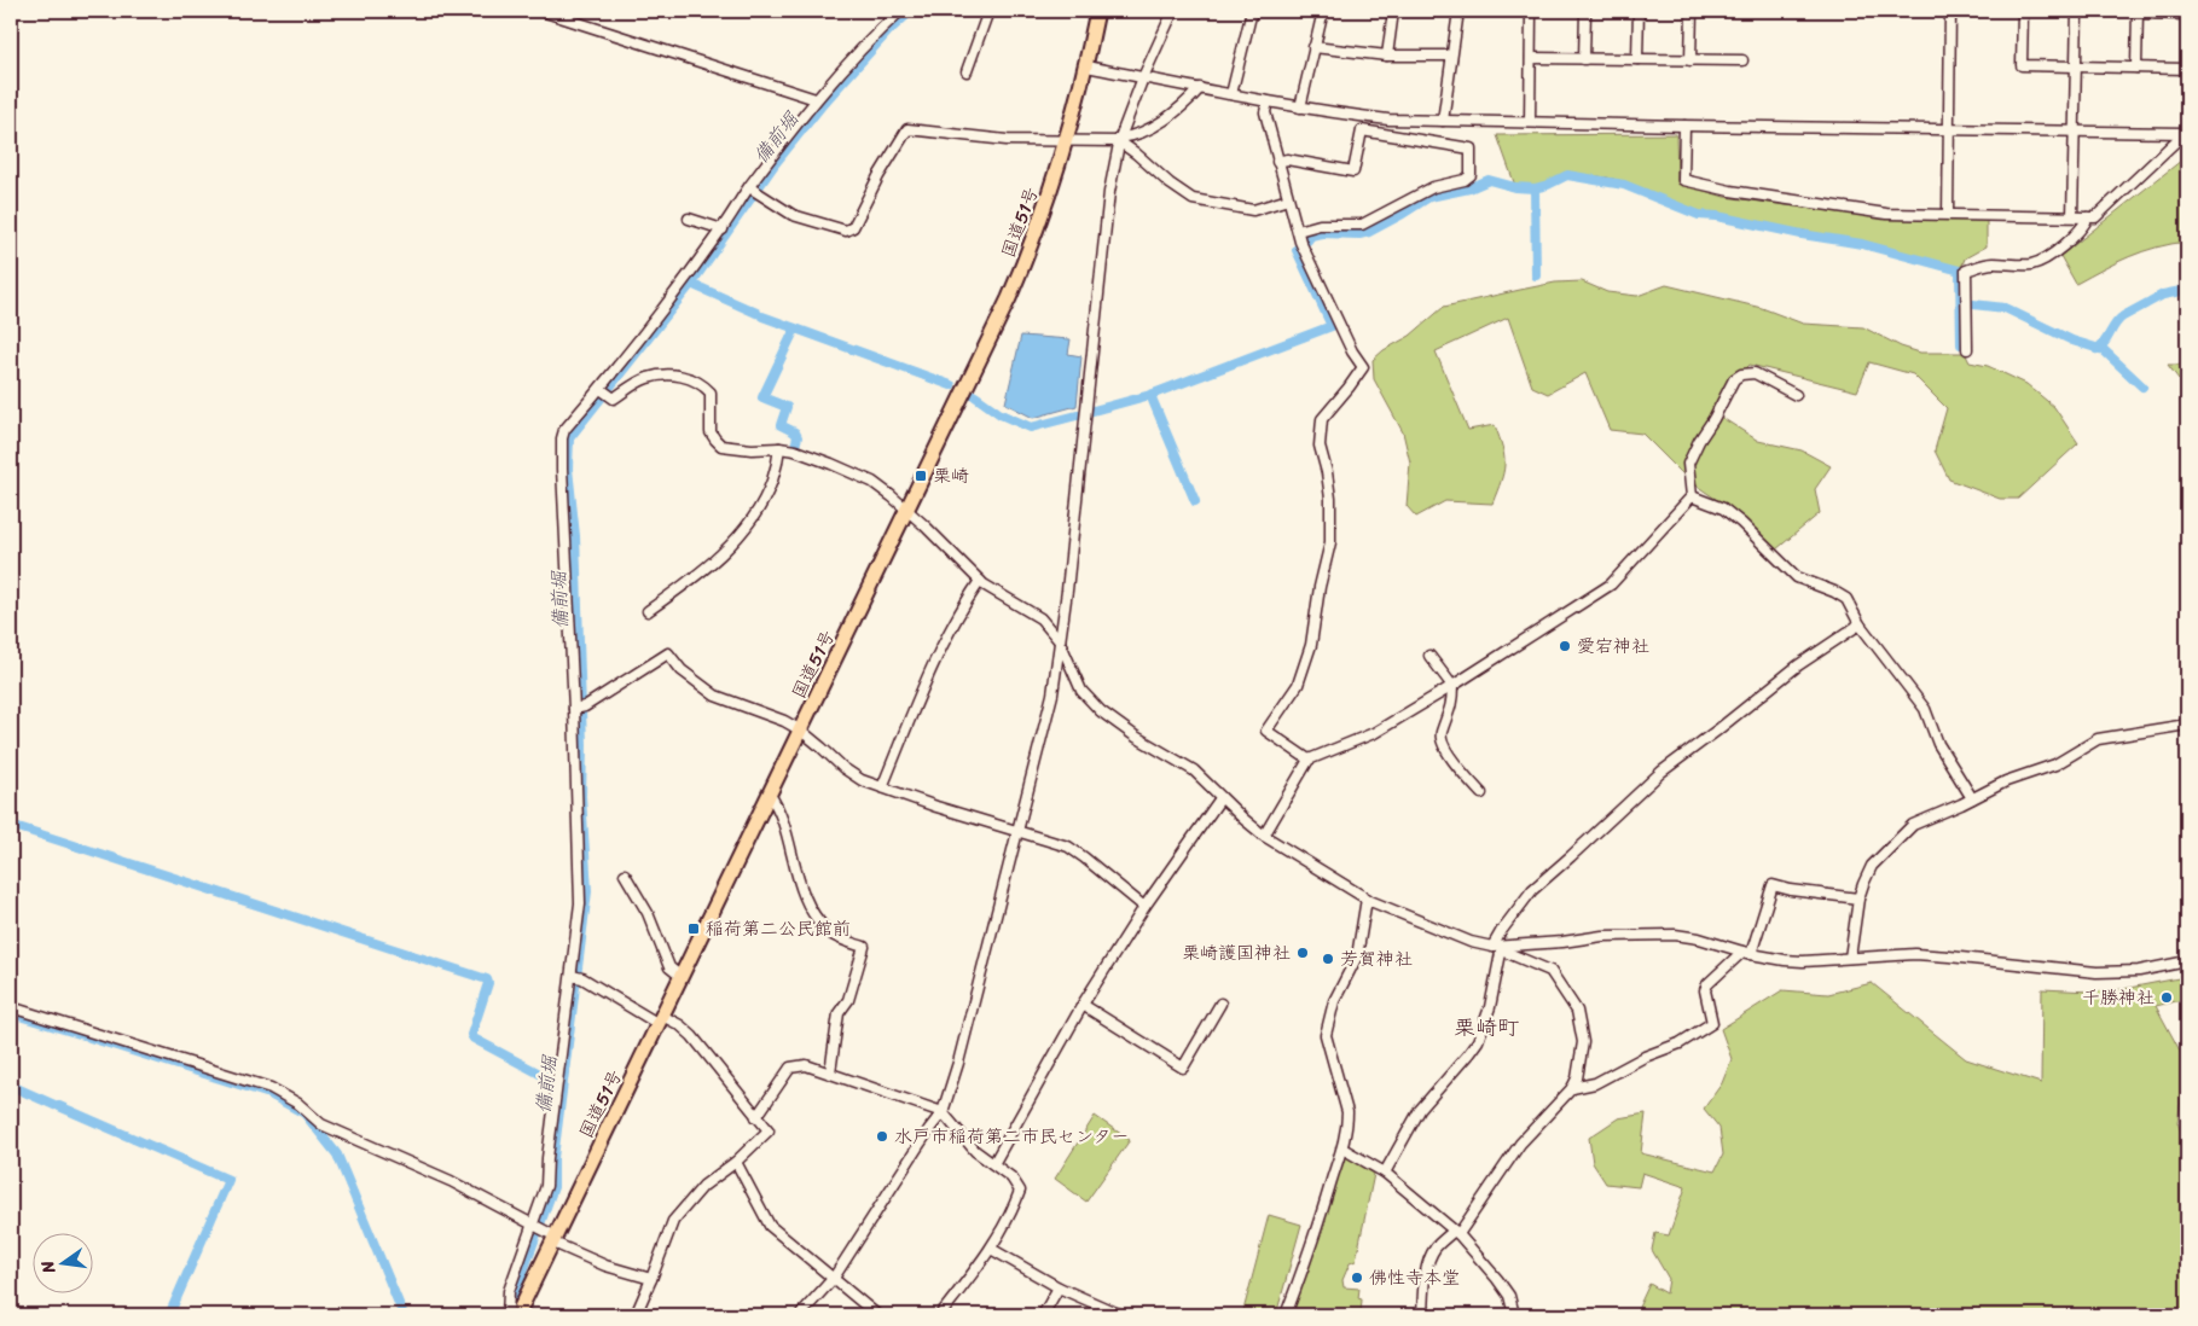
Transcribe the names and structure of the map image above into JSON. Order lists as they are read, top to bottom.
{
  "streets": {
    "highway": ["国道51号"]
  },
  "districts": ["栗崎町"],
  "water": ["備前堀"],
  "places": {
    "transit": ["栗崎", "稲荷第二公民館前"],
    "other": [
      "愛宕神社",
      "栗崎護国神社",
      "芳賀神社",
      "千勝神社",
      "水戸市稲荷第二市民センター",
      "佛性寺本堂"
    ]
  },
  "north": "left"
}
